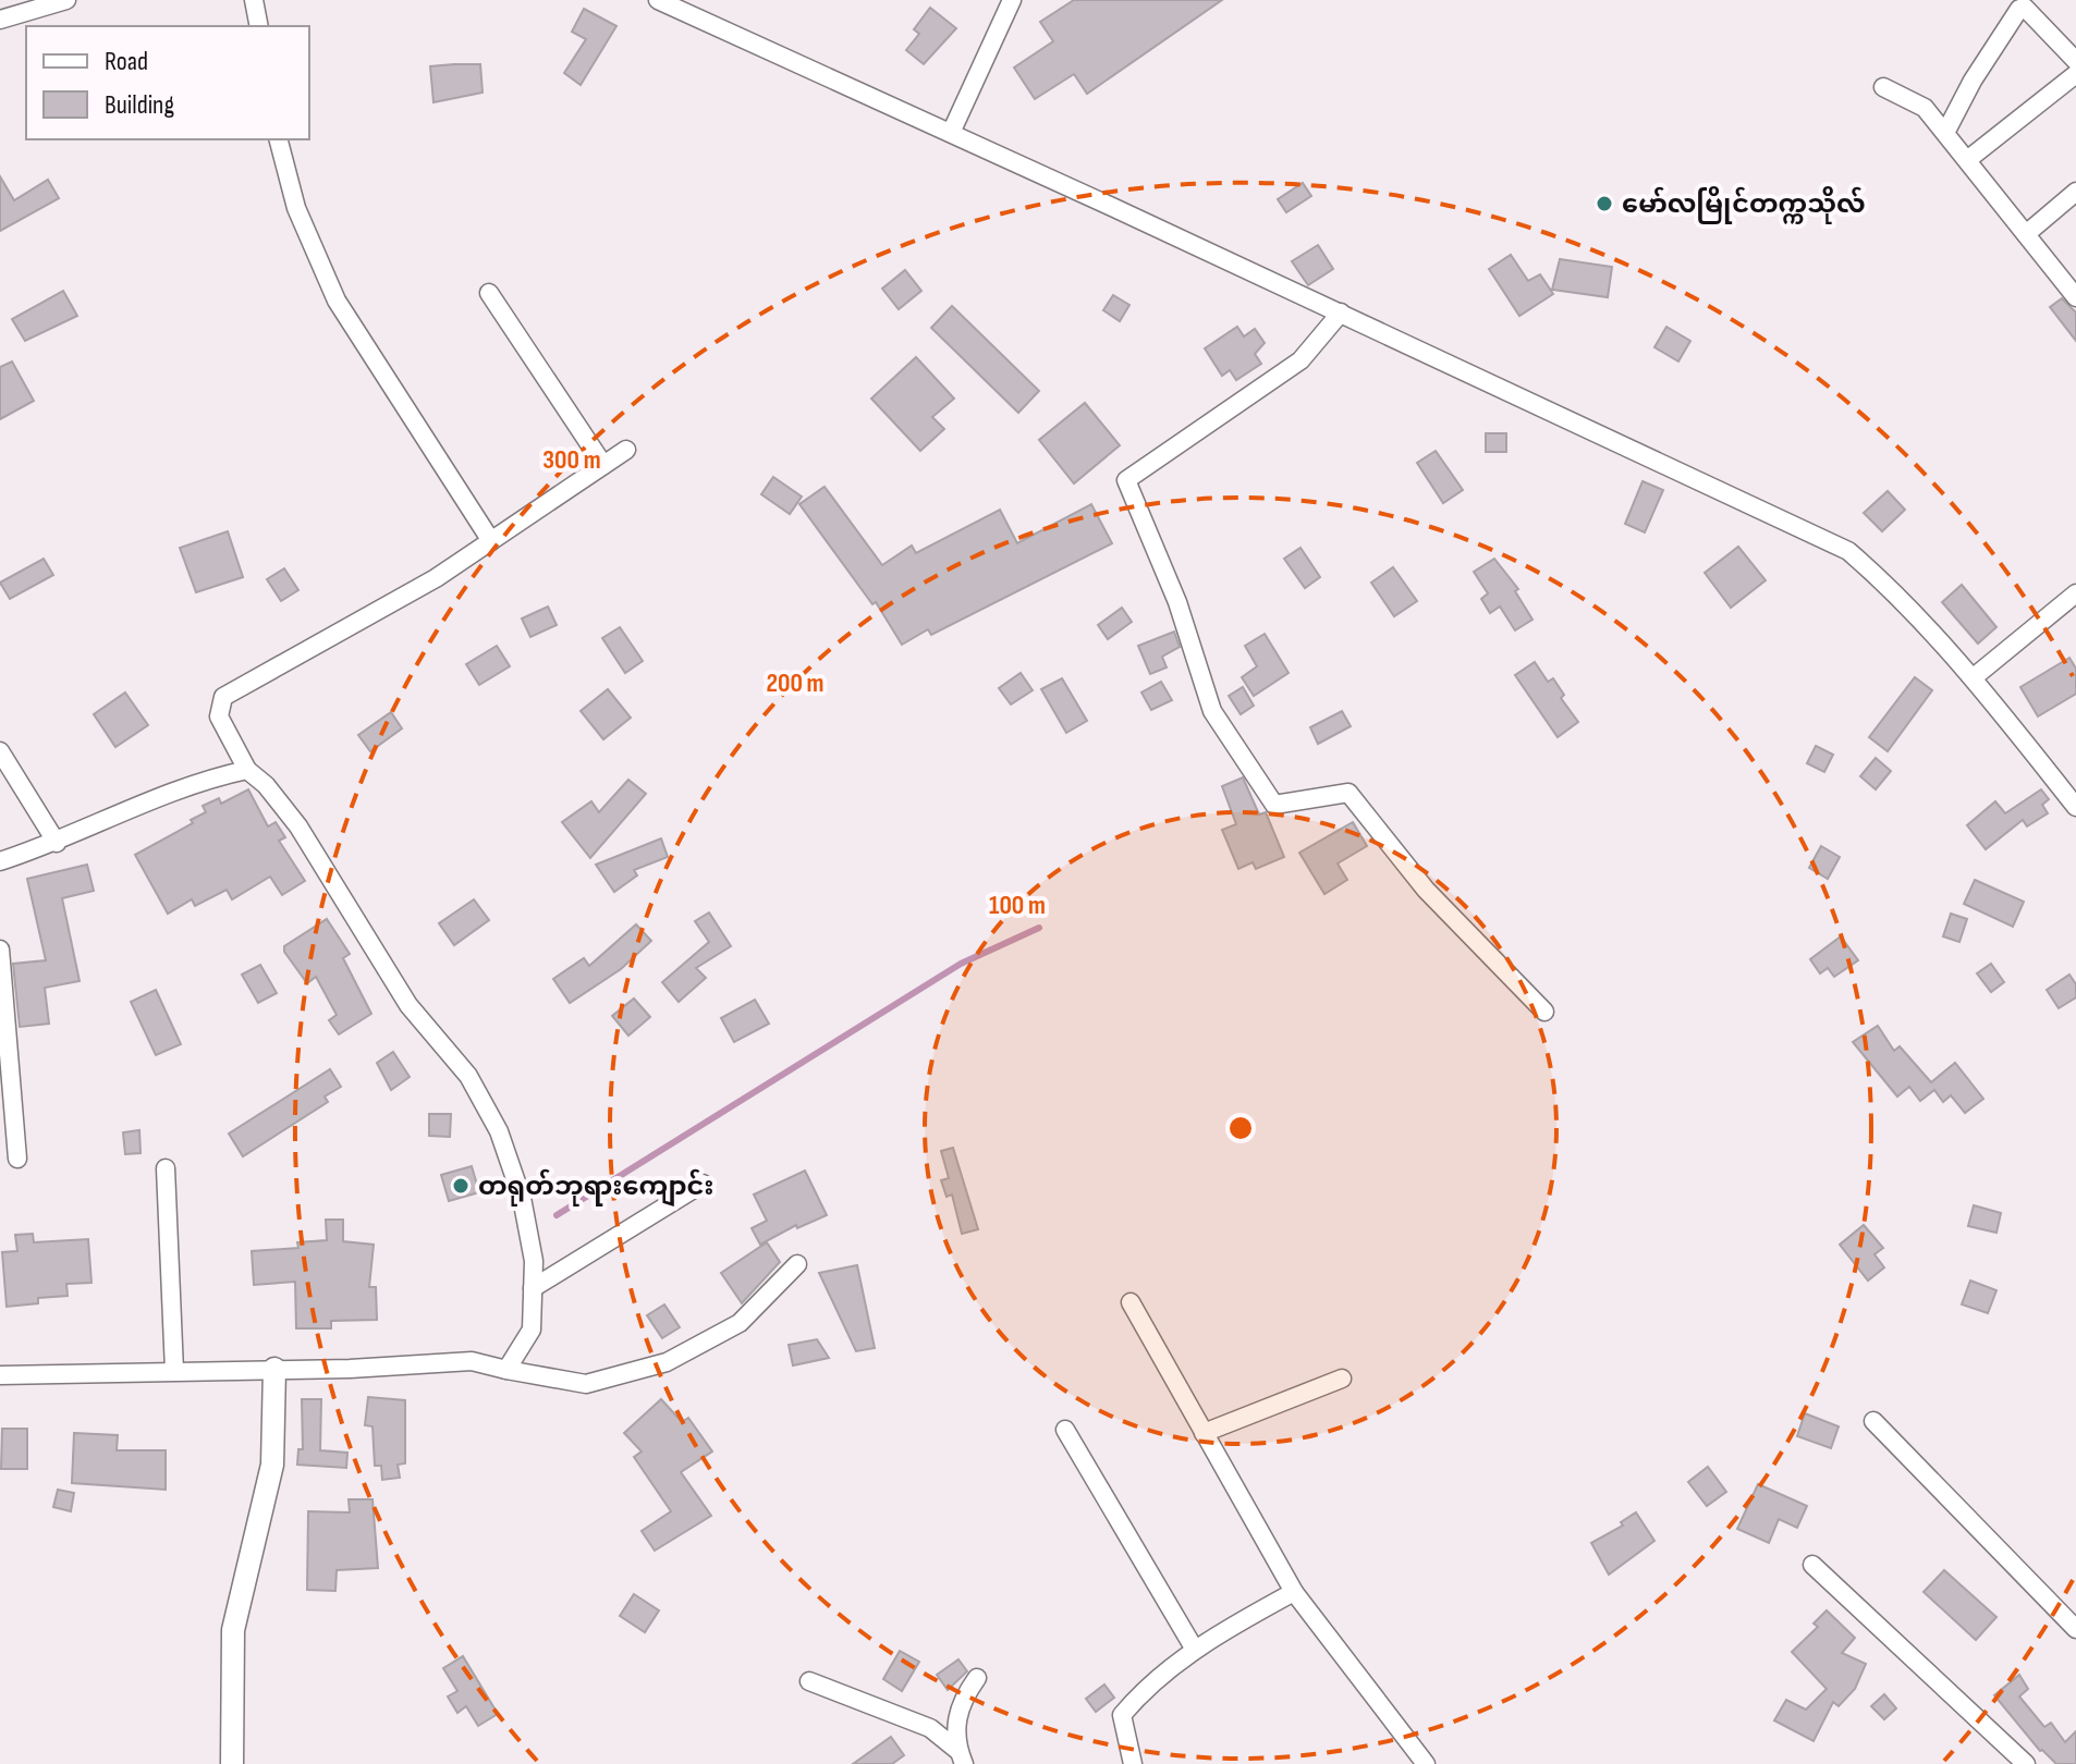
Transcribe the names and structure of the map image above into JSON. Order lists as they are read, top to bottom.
{
  "places": ["မော်လမြိုင်တက္ကသိုလ်", "တရုတ်ဘုရားကျောင်း"],
  "legend": ["Road", "Building"],
  "rings": ["300 m", "200 m", "100 m"]
}
